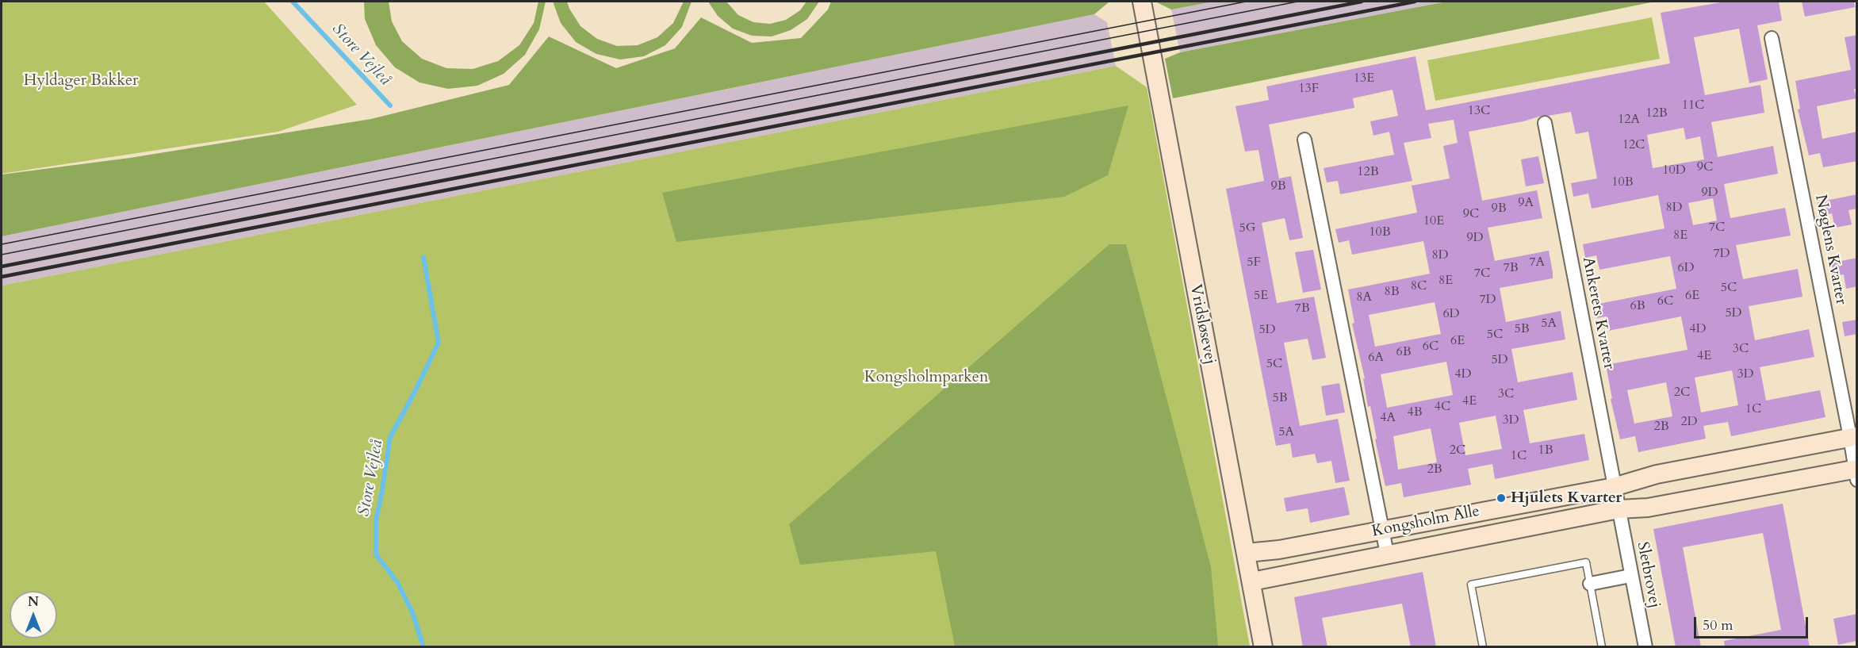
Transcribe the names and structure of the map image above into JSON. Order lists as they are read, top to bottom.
{
  "streets": {
    "street": [
      "Nøglens Kvarter",
      "Ankerets Kvarter",
      "Vridsløsevej",
      "Kongsholm Alle",
      "Sletbrovej"
    ]
  },
  "crossings": [
    ["Nøglens Kvarter", "Kongsholm Alle"],
    ["Ankerets Kvarter", "Kongsholm Alle"],
    ["Ankerets Kvarter", "Sletbrovej"],
    ["Vridsløsevej", "Kongsholm Alle"],
    ["Kongsholm Alle", "Sletbrovej"]
  ],
  "water": ["Store Vejleå"],
  "parks": ["Hyldager Bakker", "Kongsholmparken"],
  "places": ["Hjulets Kvarter"],
  "house_numbers": [
    "13E",
    "13F",
    "11C",
    "13C",
    "12B",
    "12A",
    "12C",
    "9C",
    "10D",
    "12B",
    "10B",
    "9B",
    "9D",
    "9A",
    "8D",
    "9B",
    "9C",
    "10E",
    "7C",
    "5G",
    "10B",
    "8E",
    "9D",
    "7D",
    "8D",
    "5F",
    "7A",
    "7B",
    "6D",
    "7C",
    "8E",
    "8C",
    "5C",
    "8B",
    "5E",
    "6E",
    "8A",
    "7D",
    "6C",
    "6B",
    "7B",
    "5D",
    "6D",
    "5A",
    "5B",
    "4D",
    "5D",
    "5C",
    "6E",
    "6C",
    "3C",
    "6B",
    "4E",
    "6A",
    "5D",
    "5C",
    "4D",
    "3D",
    "2C",
    "3C",
    "5B",
    "4E",
    "4C",
    "1C",
    "4B",
    "4A",
    "3D",
    "2D",
    "2B",
    "5A",
    "2C",
    "1B",
    "1C",
    "2B"
  ],
  "scale_bar": "50 m",
  "north": "top"
}
